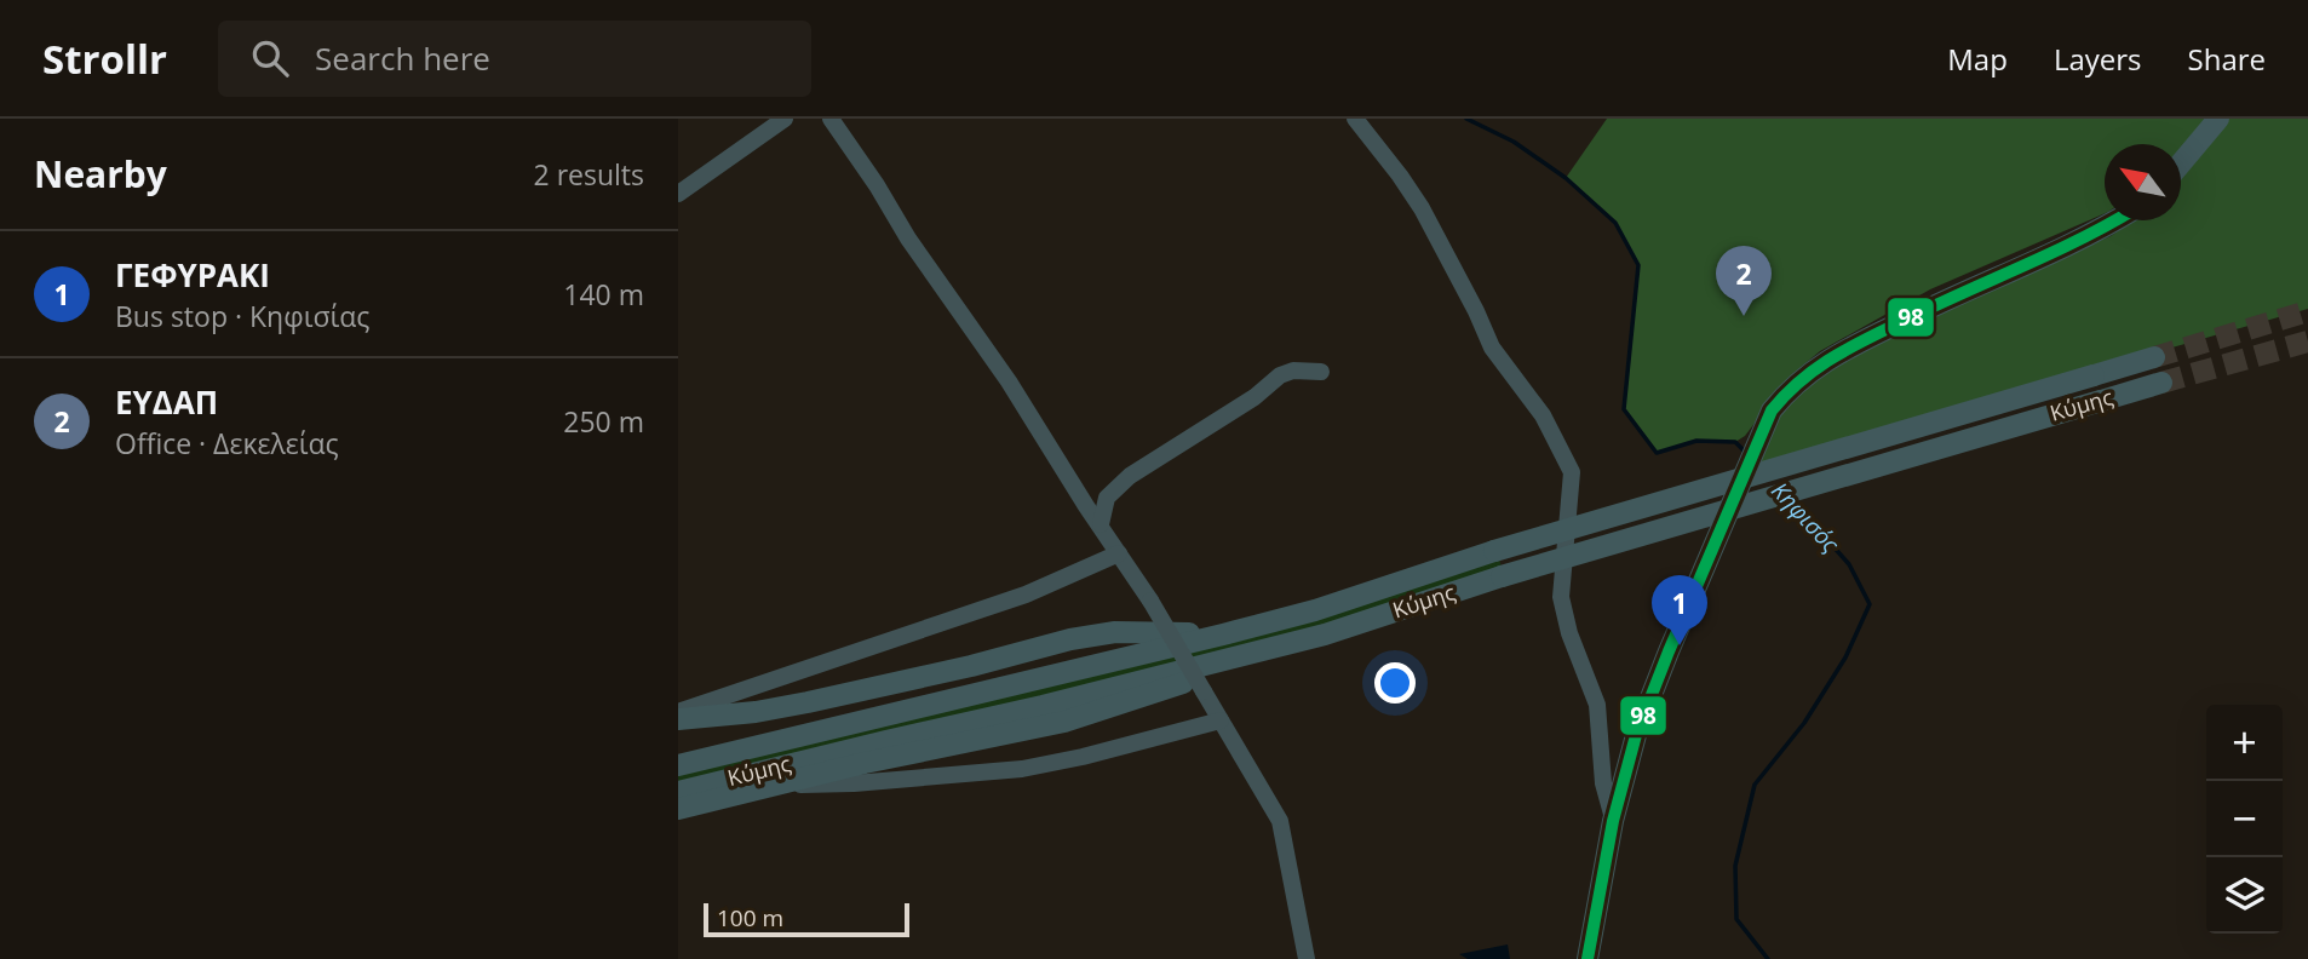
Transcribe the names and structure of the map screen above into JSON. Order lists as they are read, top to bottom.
{
  "streets": {
    "main road": ["Κύμης"]
  },
  "water": ["Κηφισός"],
  "lines": ["transit line 98"],
  "scale_bar": "100 m",
  "north": "top left",
  "page": {
    "header": "Strollr",
    "search": "Search here",
    "nav": ["Map", "Layers", "Share"],
    "heading": ["Nearby", "2 results"],
    "list": [
      {
        "mark": "1",
        "name": "ΓΕΦΥΡΑΚΙ",
        "note": "Bus stop · Κηφισίας",
        "value": "140 m"
      },
      {
        "mark": "2",
        "name": "ΕΥΔΑΠ",
        "note": "Office · Δεκελείας",
        "value": "250 m"
      }
    ],
    "pins": ["2", "1"],
    "map_buttons": ["+", "−"],
    "scale": "100 m"
  }
}
